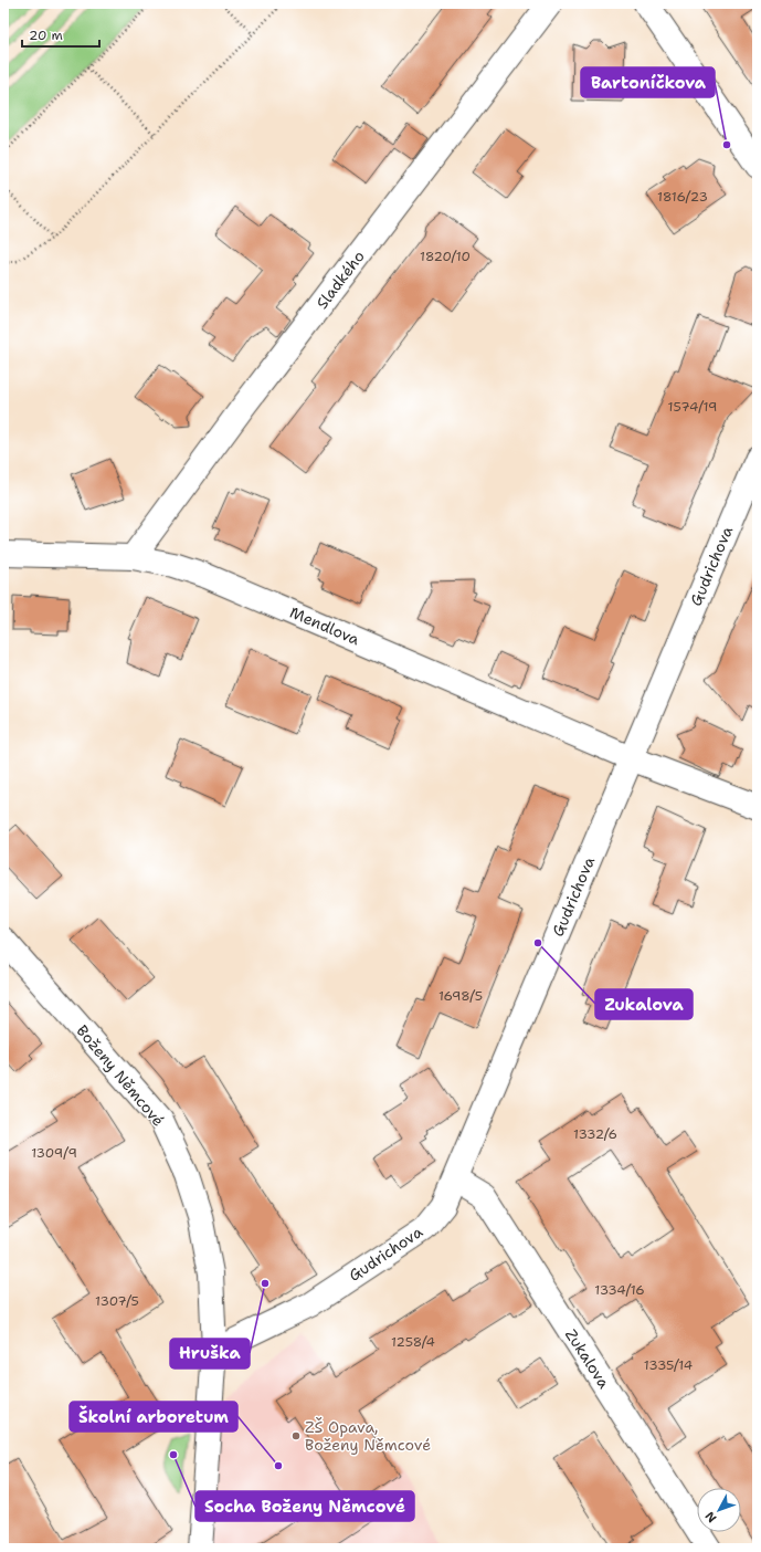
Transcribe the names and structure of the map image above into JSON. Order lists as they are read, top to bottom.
{
  "streets": {
    "street": [
      "Sladkého",
      "Gudrichova",
      "Mendlova",
      "Boženy Němcové",
      "Zukalova"
    ]
  },
  "crossings": [
    ["Sladkého", "Mendlova"],
    ["Gudrichova", "Mendlova"],
    ["Gudrichova", "Boženy Němcové"],
    ["Gudrichova", "Zukalova"]
  ],
  "places": [
    "Bartoníčkova",
    "Zukalova",
    "Hruška",
    "ZŠ Opava, Boženy Němcové",
    "Socha Boženy Němcové",
    "Školní arboretum"
  ],
  "house_numbers": [
    "1816/23",
    "1820/10",
    "1574/19",
    "1698/5",
    "1332/6",
    "1309/9",
    "1334/16",
    "1307/5",
    "1258/4",
    "1335/14"
  ],
  "scale_bar": "20 m",
  "north": "bottom left"
}
